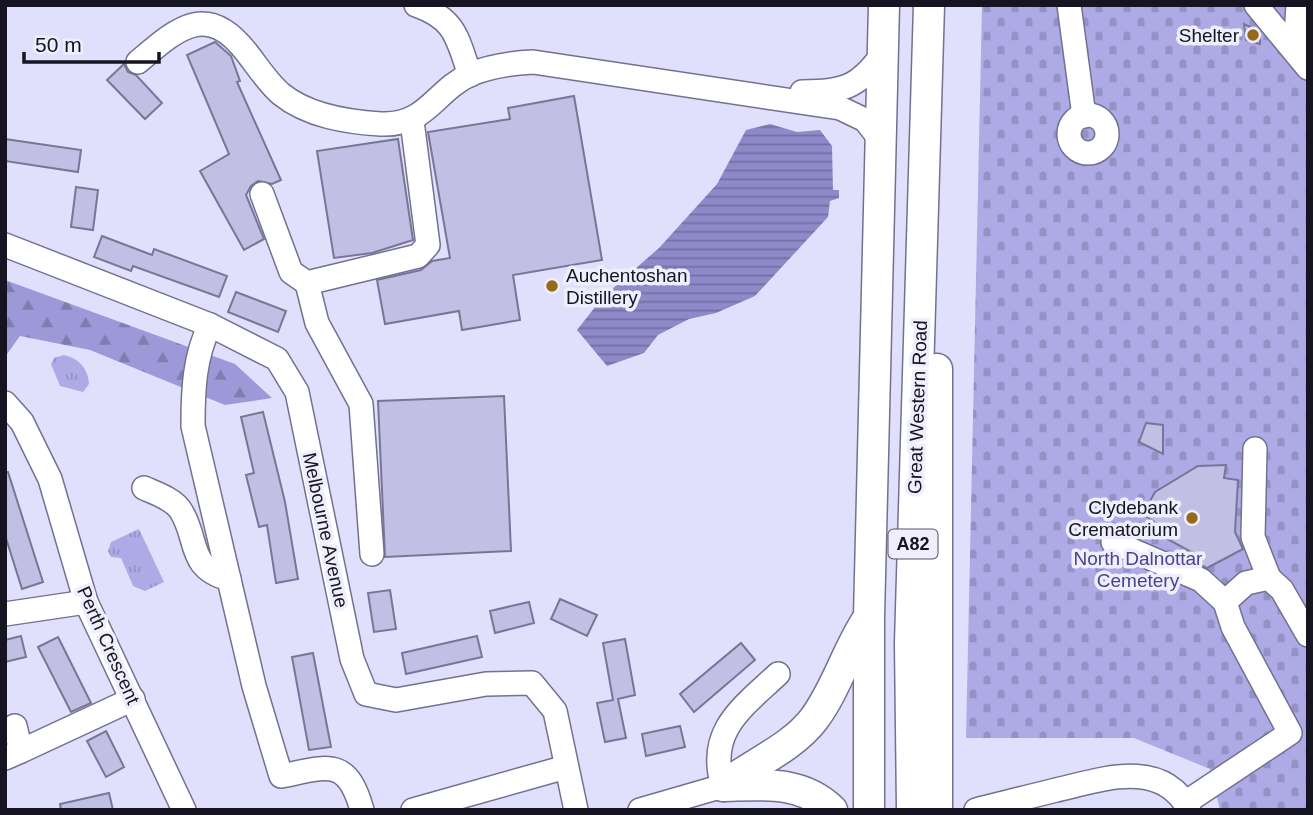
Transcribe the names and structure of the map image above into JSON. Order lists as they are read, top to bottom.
{
  "streets": {
    "main road": ["Great Western Road", "A82"],
    "street": ["Melbourne Avenue", "Perth Crescent"]
  },
  "parks": ["North Dalnottar Cemetery"],
  "places": ["Shelter", "Auchentoshan Distillery", "Clydebank Crematorium"],
  "scale_bar": "50 m"
}
